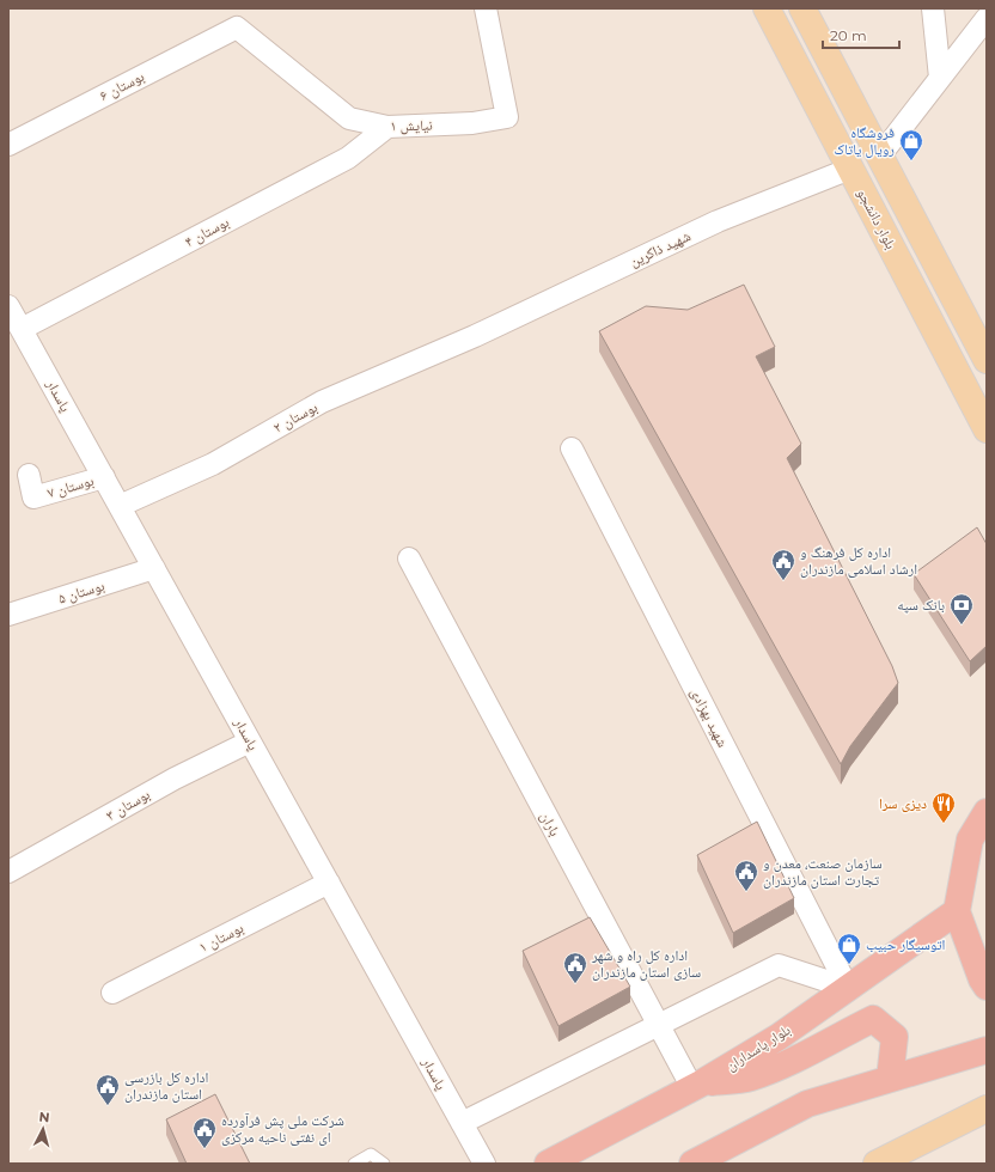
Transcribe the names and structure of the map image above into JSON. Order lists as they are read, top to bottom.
{
  "streets": {
    "highway": ["بلوار پاسداران"],
    "main road": ["بلوار دانشجو"],
    "street": [
      "بوستان ۶",
      "نیایش ۱",
      "بوستان ۴",
      "شهید ذاکرین",
      "پاسدار",
      "بوستان ۲",
      "بوستان ۷",
      "بوستان ۵",
      "شهید بهزادی",
      "بوستان ۳",
      "باران",
      "بوستان ۱"
    ]
  },
  "crossings": [
    ["بوستان ۶", "نیایش ۱"],
    ["نیایش ۱", "بوستان ۴"],
    ["بلوار دانشجو", "شهید ذاکرین"],
    ["بوستان ۴", "پاسدار"],
    ["شهید ذاکرین", "بوستان ۲"],
    ["پاسدار", "بوستان ۲"],
    ["پاسدار", "بوستان ۷"],
    ["پاسدار", "بوستان ۵"],
    ["پاسدار", "بوستان ۳"],
    ["پاسدار", "بوستان ۱"],
    ["شهید بهزادی", "بلوار پاسداران"],
    ["باران", "بلوار پاسداران"]
  ],
  "places": {
    "shop": ["فروشگاه رویال یاتاک", "اتوسیگار حبیب"],
    "public building": [
      "اداره کل فرهنگ و ارشاد اسلامی مازندران",
      "سازمان صنعت، معدن و تجارت استان مازندران",
      "اداره کل راه و شهر سازی استان مازندران",
      "اداره کل بازرسی استان مازندران",
      "شرکت ملی پش فرآورده ای نفتی ناحیه مرکزی"
    ],
    "bank": ["بانک سپه"],
    "restaurant": ["دیزی سرا"]
  },
  "scale_bar": "20 m",
  "north": "top"
}
